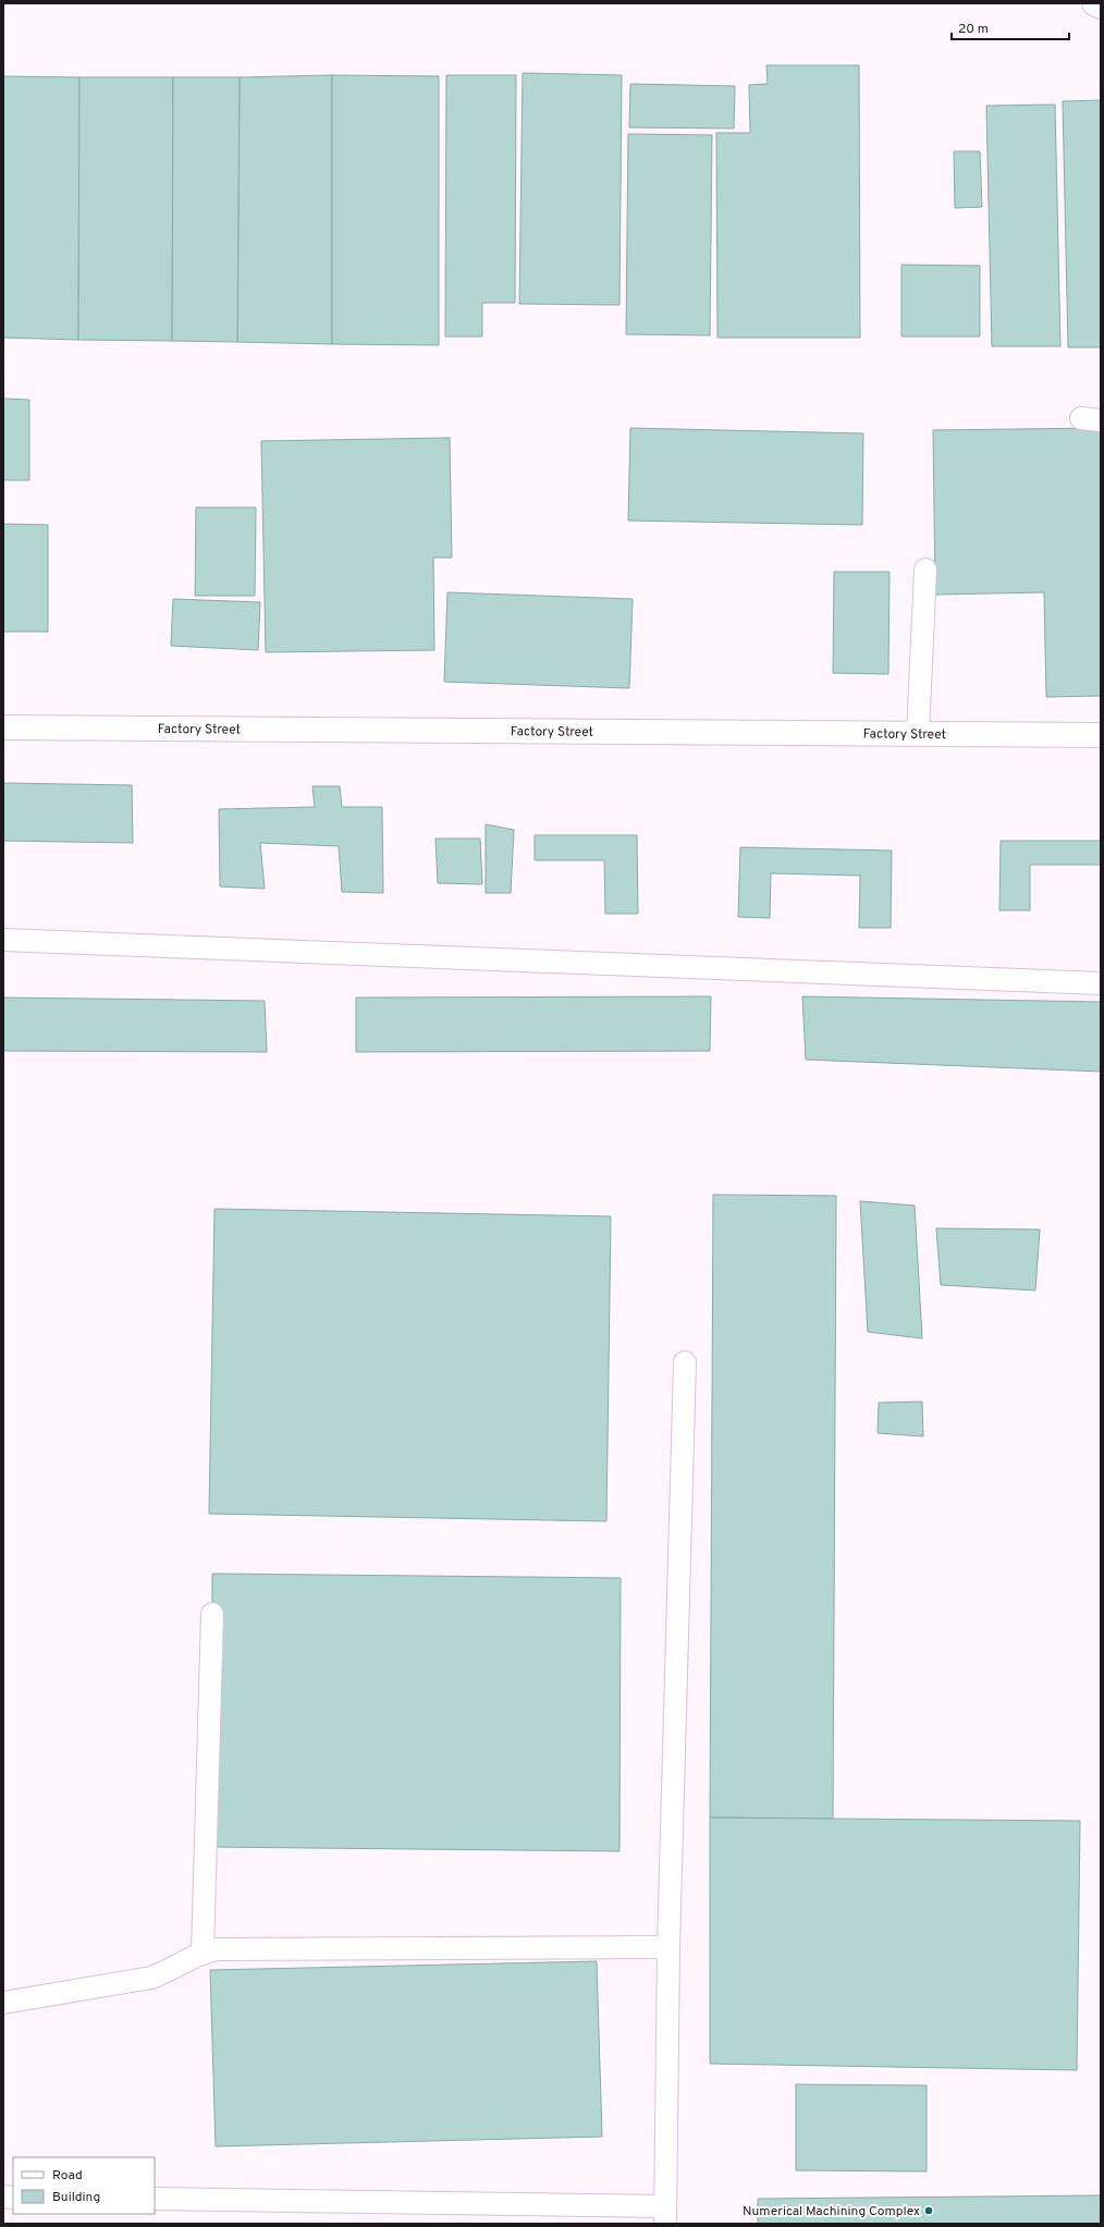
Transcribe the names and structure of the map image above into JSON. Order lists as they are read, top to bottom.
{
  "streets": {
    "street": ["Factory Street"]
  },
  "places": ["Numerical Machining Complex"],
  "legend": ["Road", "Building"],
  "scale_bar": "20 m"
}
